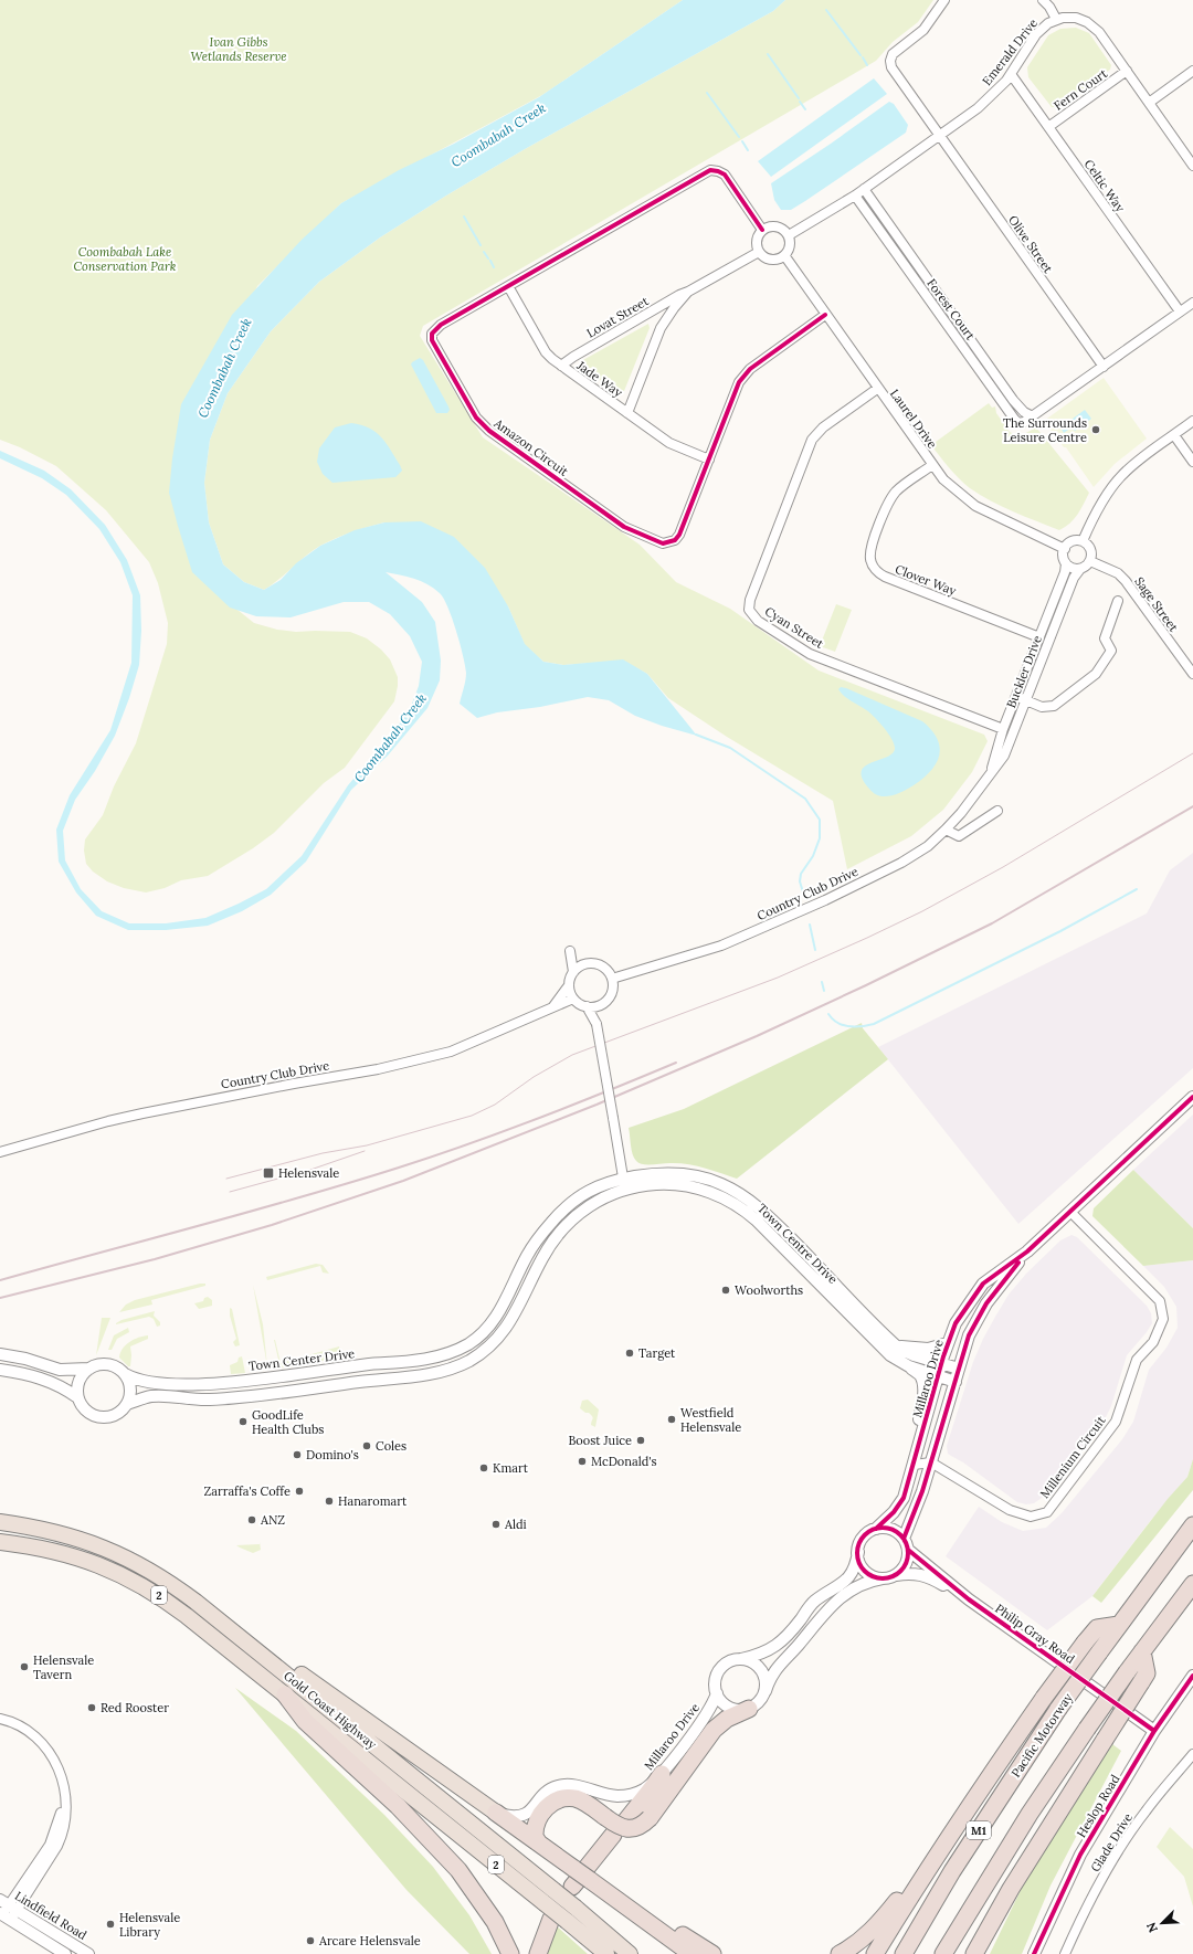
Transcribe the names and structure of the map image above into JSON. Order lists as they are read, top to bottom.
{
  "streets": {
    "highway": [
      "2",
      "Gold Coast Highway",
      "Pacific Motorway",
      "M1"
    ],
    "street": [
      "Emerald Drive",
      "Fern Court",
      "Celtic Way",
      "Olive Street",
      "Forest Court",
      "Lovat Street",
      "Jade Way",
      "Laurel Drive",
      "Amazon Circuit",
      "Clover Way",
      "Sage Street",
      "Cyan Street",
      "Buckler Drive",
      "Country Club Drive",
      "Town Centre Drive",
      "Town Center Drive",
      "Millaroo Drive",
      "Millenium Circuit",
      "Philip Gray Road",
      "Heslop Road",
      "Glade Drive",
      "Lindfield Road"
    ]
  },
  "crossings": [
    ["Emerald Drive", "Fern Court"],
    ["Emerald Drive", "Celtic Way"],
    ["Emerald Drive", "Olive Street"],
    ["Emerald Drive", "Forest Court"],
    ["Emerald Drive", "Lovat Street"],
    ["Emerald Drive", "Laurel Drive"],
    ["Emerald Drive", "Amazon Circuit"],
    ["Fern Court", "Celtic Way"],
    ["Celtic Way", "Forest Court"],
    ["Olive Street", "Forest Court"],
    ["Lovat Street", "Jade Way"],
    ["Lovat Street", "Laurel Drive"],
    ["Lovat Street", "Amazon Circuit"],
    ["Jade Way", "Amazon Circuit"],
    ["Laurel Drive", "Amazon Circuit"],
    ["Laurel Drive", "Clover Way"],
    ["Laurel Drive", "Sage Street"],
    ["Laurel Drive", "Cyan Street"],
    ["Laurel Drive", "Buckler Drive"],
    ["Clover Way", "Buckler Drive"],
    ["Sage Street", "Buckler Drive"],
    ["Cyan Street", "Buckler Drive"],
    ["Buckler Drive", "Country Club Drive"],
    ["Town Centre Drive", "Town Center Drive"],
    ["Town Centre Drive", "Millaroo Drive"],
    ["Millaroo Drive", "Millenium Circuit"],
    ["Millaroo Drive", "Philip Gray Road"],
    ["Philip Gray Road", "Heslop Road"]
  ],
  "water": ["Coombabah Creek"],
  "parks": ["Ivan Gibbs Wetlands Reserve", "Coombabah Lake Conservation Park"],
  "places": {
    "other": [
      "The Surrounds Leisure Centre",
      "Woolworths",
      "Target",
      "Westfield Helensvale",
      "GoodLife Health Clubs",
      "Boost Juice",
      "Coles",
      "Domino's",
      "McDonald's",
      "Kmart",
      "Zarraffa's Coffe",
      "Hanaromart",
      "ANZ",
      "Aldi",
      "Helensvale Tavern",
      "Red Rooster",
      "Helensvale Library",
      "Arcare Helensvale"
    ],
    "transit": ["Helensvale"]
  },
  "north": "bottom left"
}
